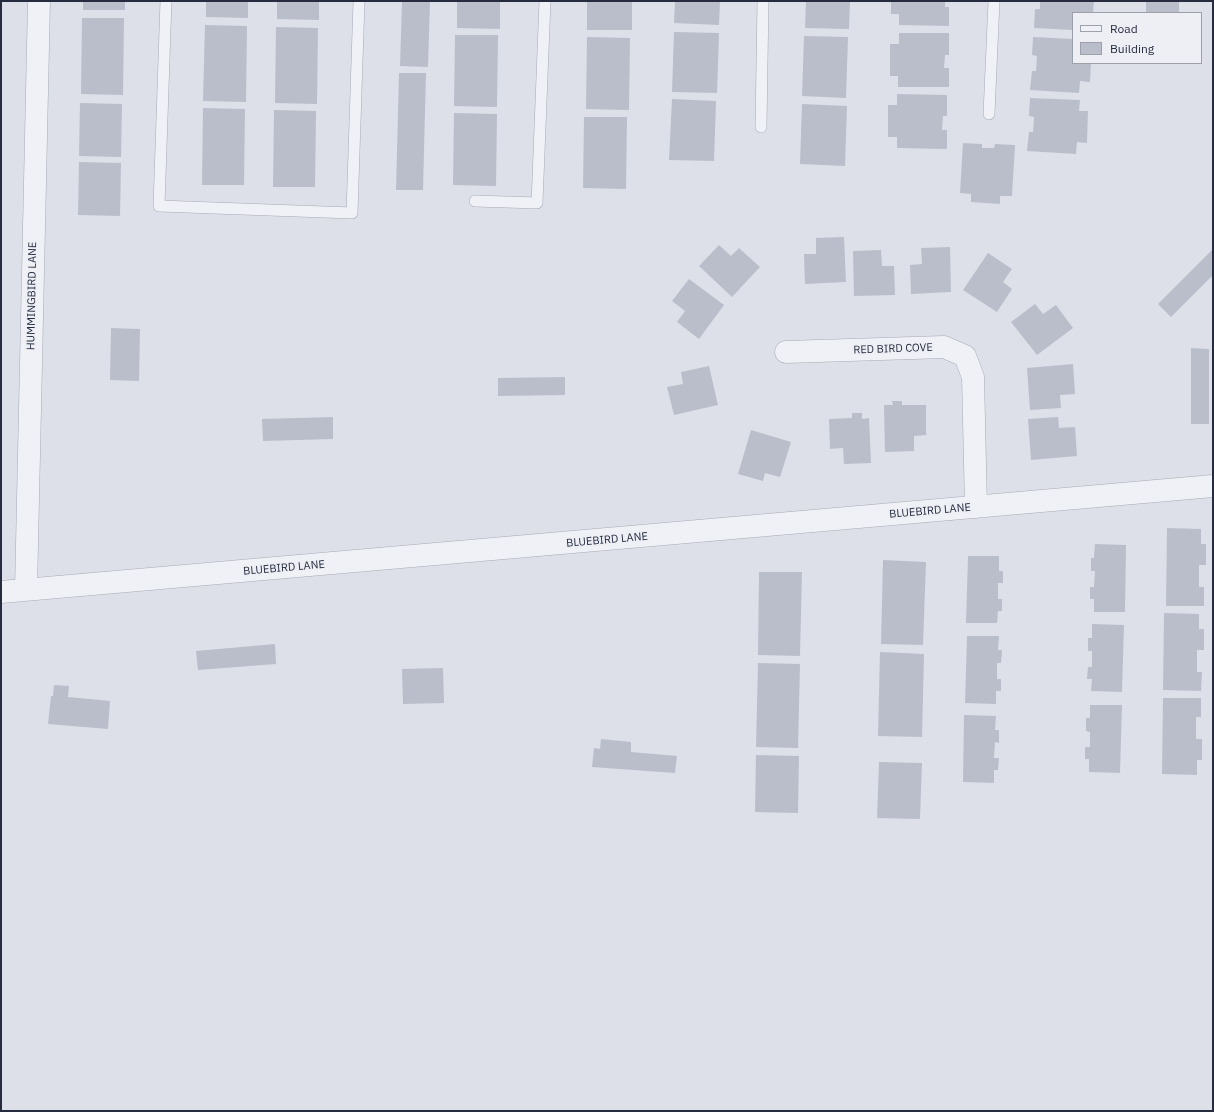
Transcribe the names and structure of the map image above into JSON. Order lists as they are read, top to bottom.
{
  "streets": {
    "street": ["HUMMINGBIRD LANE", "RED BIRD COVE", "BLUEBIRD LANE"]
  },
  "crossings": [
    ["HUMMINGBIRD LANE", "BLUEBIRD LANE"],
    ["RED BIRD COVE", "BLUEBIRD LANE"]
  ],
  "legend": ["Road", "Building"]
}
